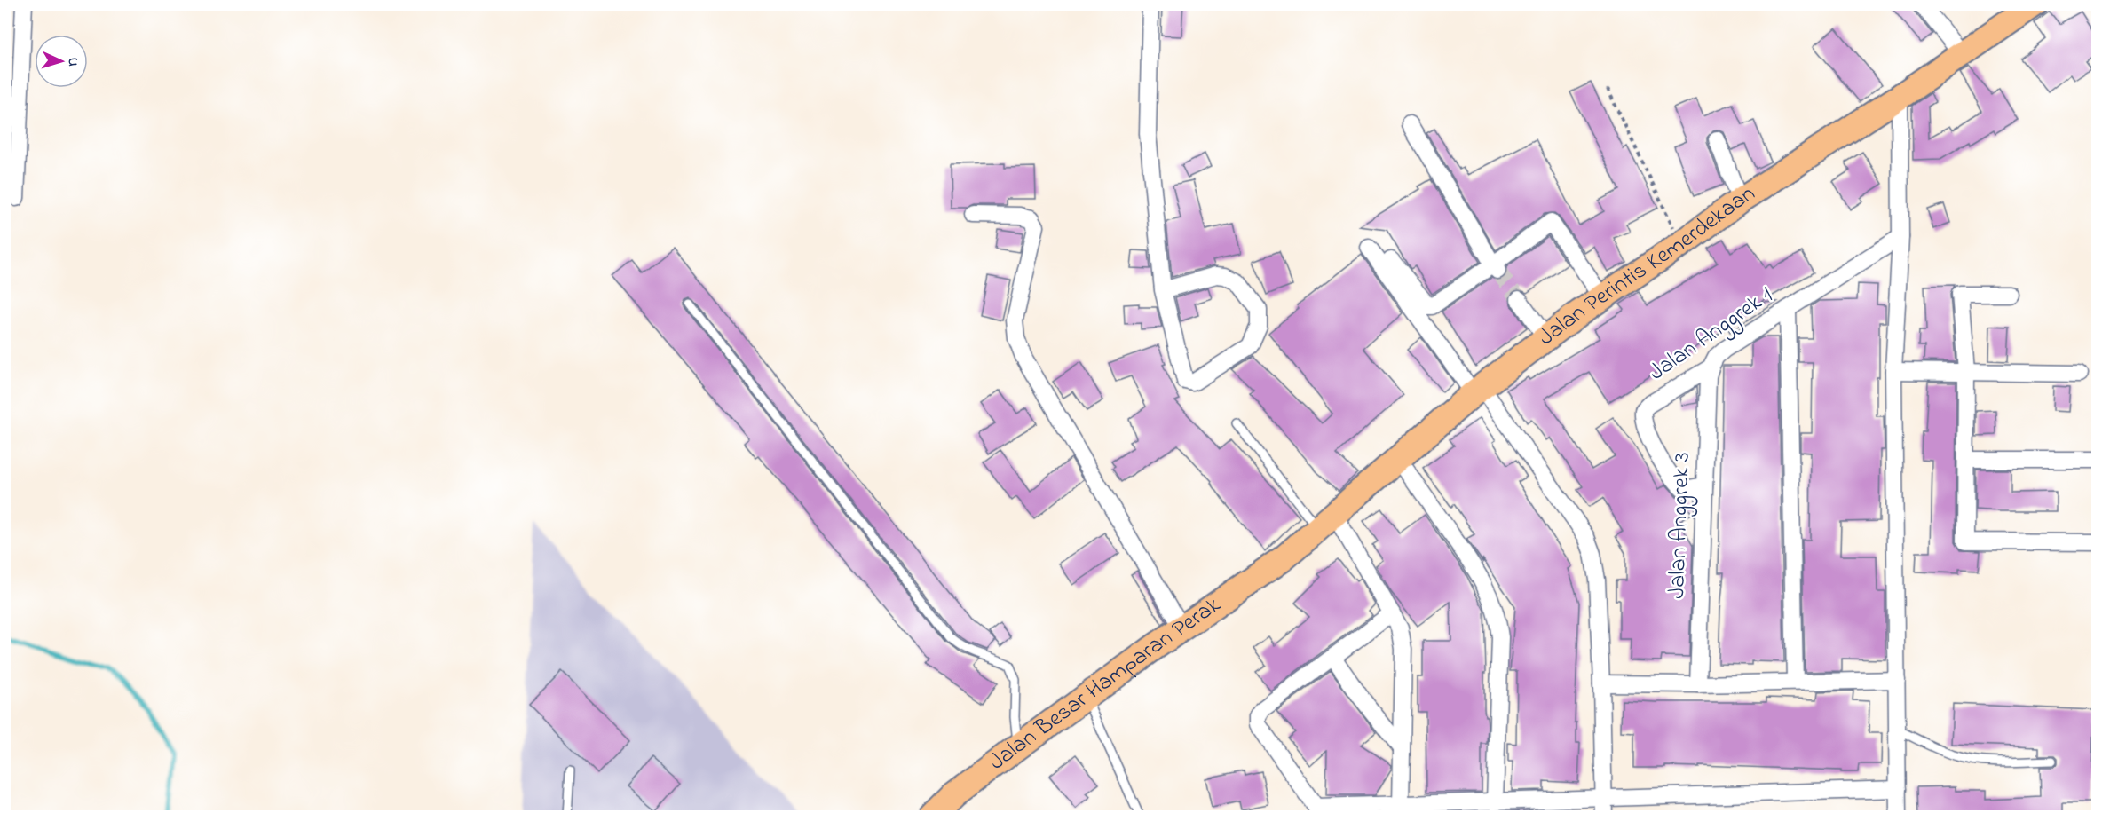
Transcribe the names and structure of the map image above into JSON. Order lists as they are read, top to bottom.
{
  "streets": {
    "main road": ["Jalan Perintis Kemerdekaan", "Jalan Besar Hamparan Perak"],
    "street": ["Jalan Anggrek 1", "Jalan Anggrek 3"]
  },
  "crossings": [
    ["Jalan Perintis Kemerdekaan", "Jalan Besar Hamparan Perak"],
    ["Jalan Anggrek 1", "Jalan Anggrek 3"]
  ],
  "north": "right"
}
